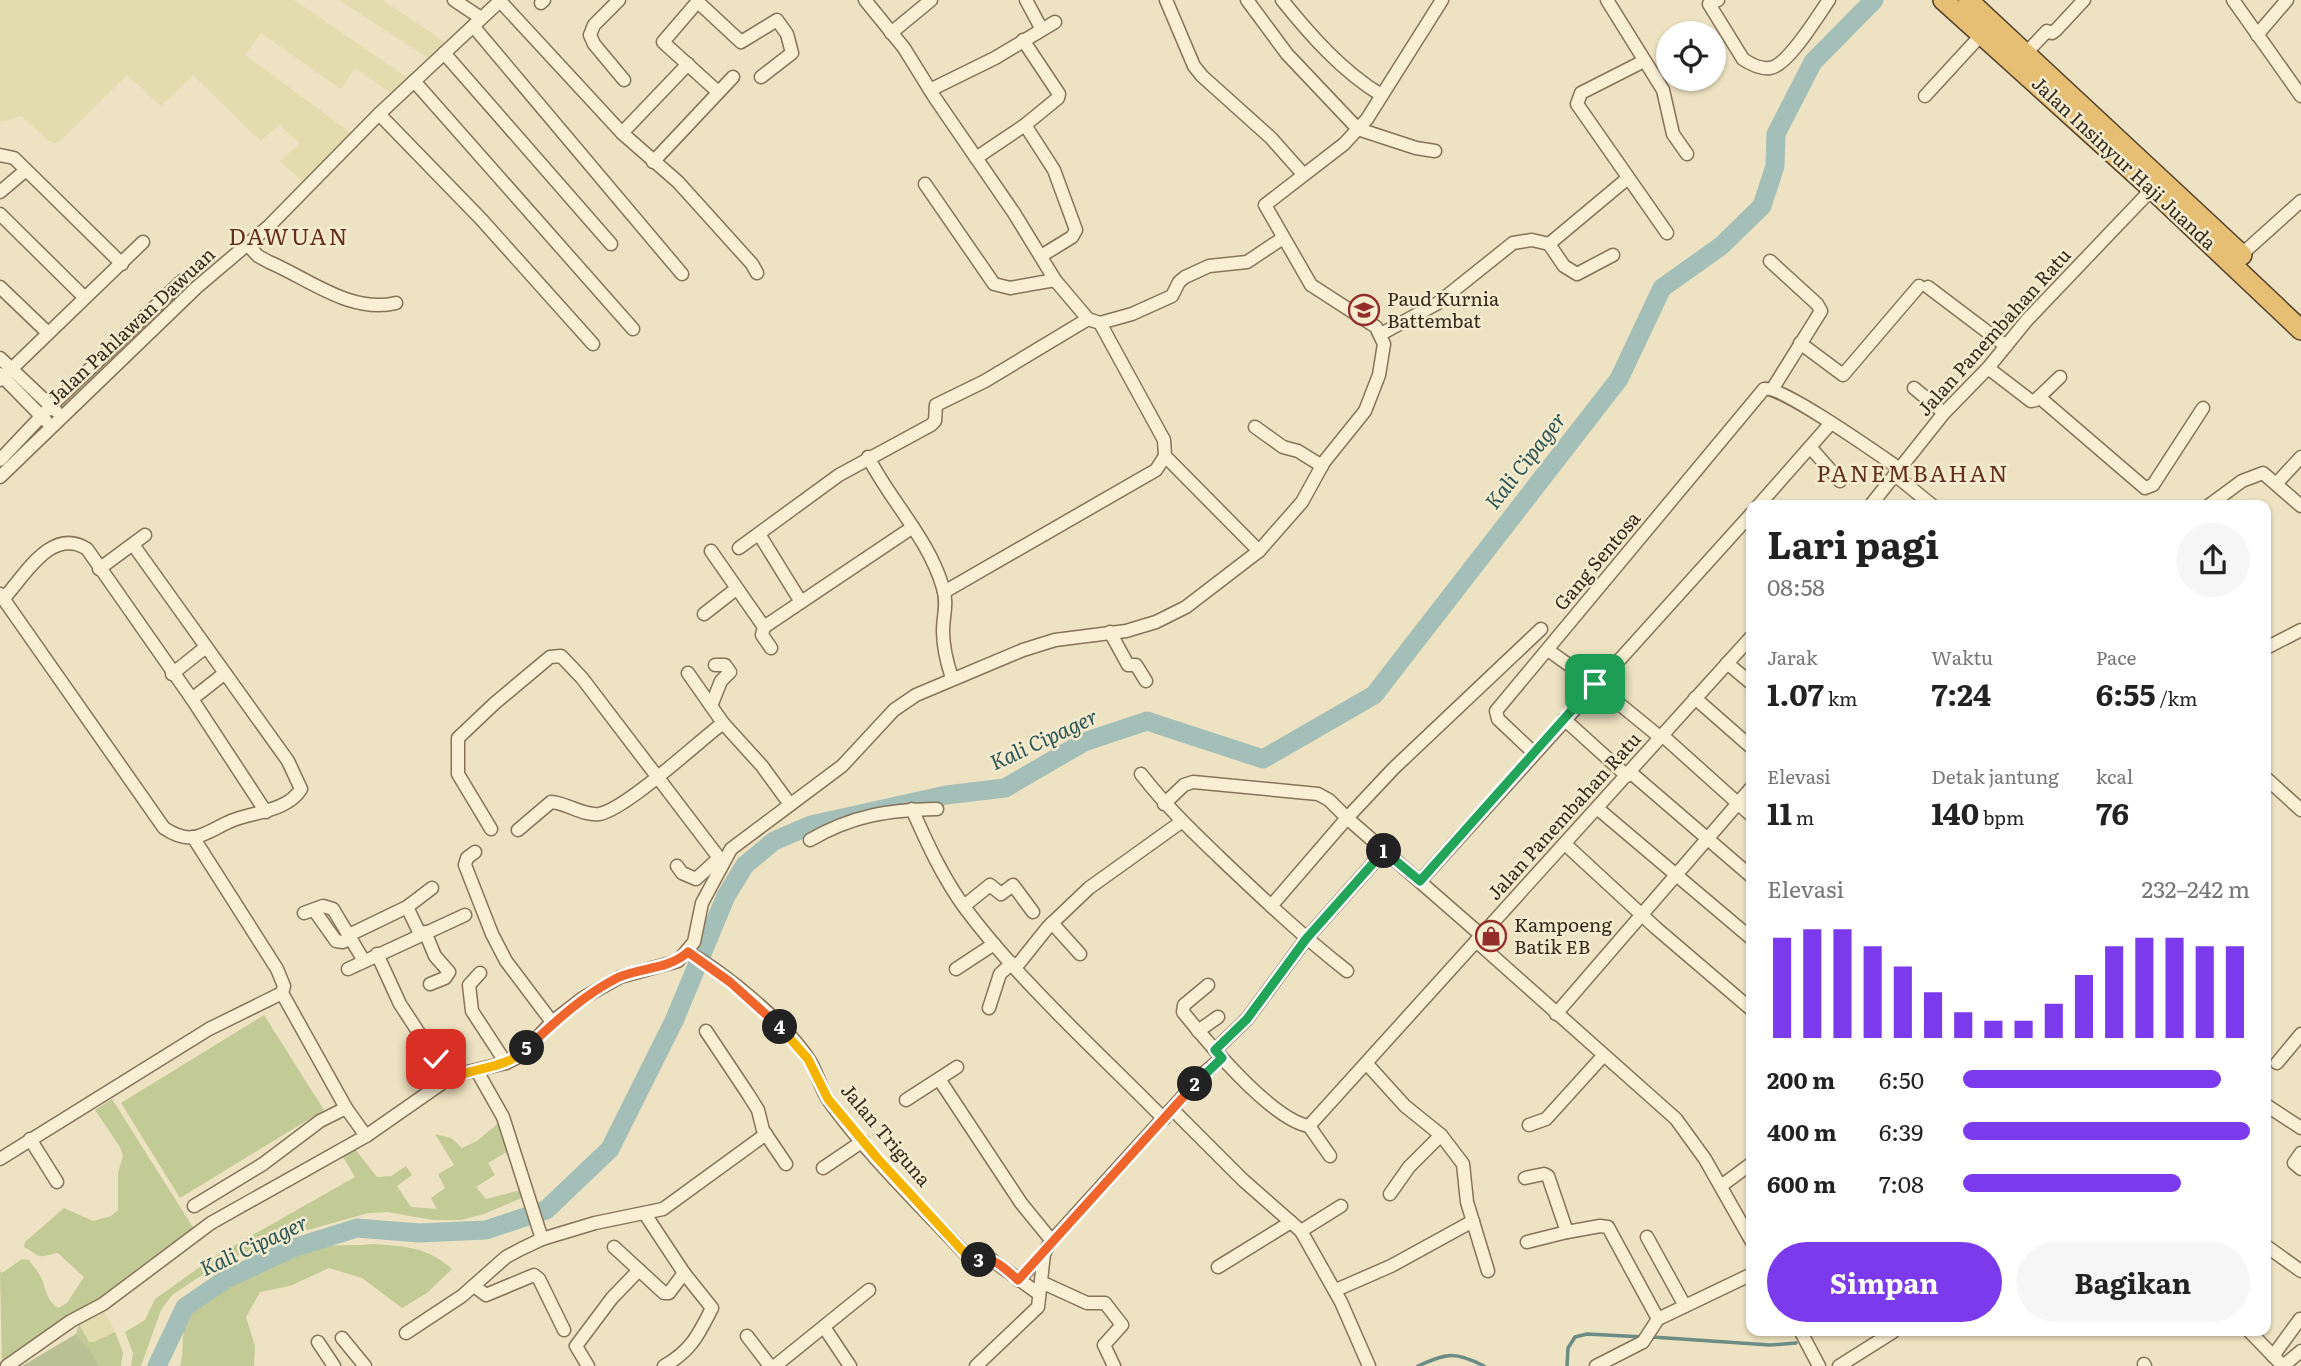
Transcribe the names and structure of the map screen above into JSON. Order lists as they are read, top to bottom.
{
  "streets": {
    "highway": ["Jalan Insinyur Haji Juanda"],
    "street": [
      "Jalan Pahlawan Dawuan",
      "Jalan Panembahan Ratu",
      "Gang Sentosa",
      "Jalan Triguna"
    ]
  },
  "crossings": [
    ["Jalan Insinyur Haji Juanda", "Jalan Panembahan Ratu"]
  ],
  "districts": ["DAWUAN", "PANEMBAHAN"],
  "water": ["Kali Cipager"],
  "places": {
    "school or university": ["Paud Kurnia Battembat"],
    "shop": ["Kampoeng Batik EB"]
  },
  "page": {
    "heading": ["Lari pagi", "08:58"],
    "stats": [
      ["Jarak", "1.07 km"],
      ["Waktu", "7:24"],
      ["Pace", "6:55 /km"],
      ["Elevasi", "11 m"],
      ["Detak jantung", "140 bpm"],
      ["kcal", "76"]
    ],
    "pins": [
      "1",
      "4",
      "5",
      "2",
      "3"
    ],
    "chart": ["Elevasi", "232–242 m"],
    "list": [
      {
        "name": "200 m",
        "note": "6:50"
      },
      {
        "name": "400 m",
        "note": "6:39"
      },
      {
        "name": "600 m",
        "note": "7:08"
      }
    ],
    "buttons": ["Simpan", "Bagikan"]
  }
}
